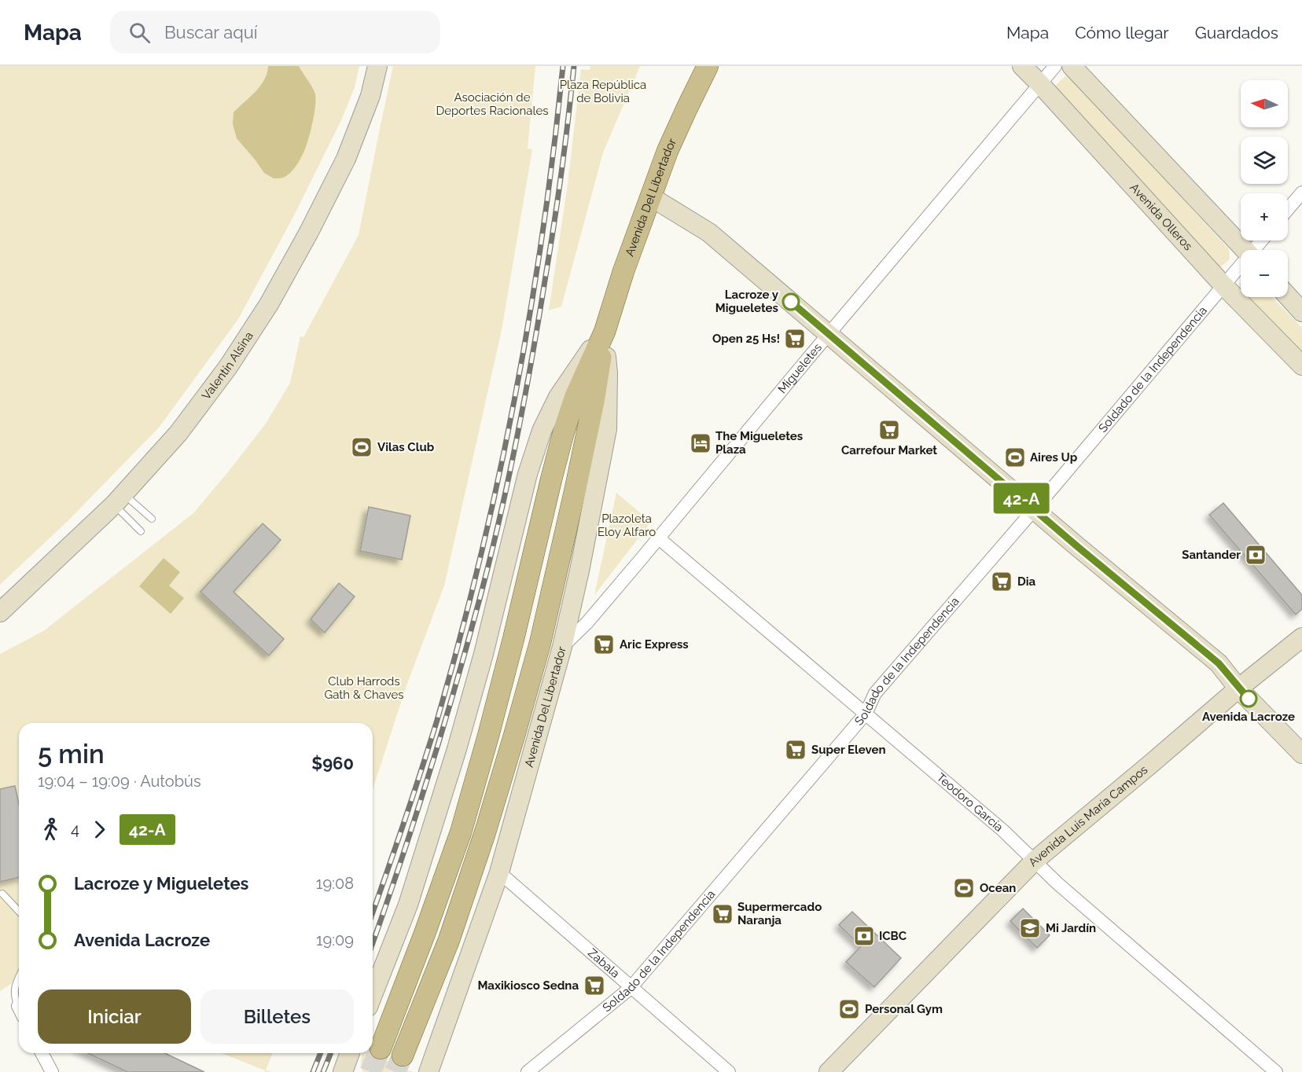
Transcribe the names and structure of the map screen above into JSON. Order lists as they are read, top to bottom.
{
  "streets": {
    "main road": [
      "Avenida Del Libertador",
      "Avenida Olleros",
      "Valentín Alsina",
      "Avenida Luis María Campos"
    ],
    "street": [
      "Migueletes",
      "Soldado de la Independencia",
      "Teodoro García",
      "Zabala"
    ]
  },
  "crossings": [
    ["Avenida Del Libertador", "Migueletes"],
    ["Avenida Del Libertador", "Zabala"],
    ["Avenida Olleros", "Migueletes"],
    ["Avenida Olleros", "Soldado de la Independencia"],
    ["Migueletes", "Teodoro García"],
    ["Soldado de la Independencia", "Teodoro García"],
    ["Soldado de la Independencia", "Zabala"],
    ["Teodoro García", "Avenida Luis María Campos"]
  ],
  "parks": [
    "Plaza República de Bolivia",
    "Asociación de Deportes Racionales",
    "Plazoleta Eloy Alfaro",
    "Club Harrods Gath & Chaves"
  ],
  "places": {
    "other": ["Lacroze y Migueletes", "Avenida Lacroze"],
    "supermarket": [
      "Open 25 Hs!",
      "Carrefour Market",
      "Dia",
      "Aric Express",
      "Super Eleven",
      "Supermercado Naranja",
      "Maxikiosco Sedna"
    ],
    "hotel": ["The Migueletes Plaza"],
    "sports": [
      "Vilas Club",
      "Aires Up",
      "Ocean",
      "Personal Gym"
    ],
    "bank": ["Santander", "ICBC"],
    "school or university": ["Mi Jardín"]
  },
  "lines": ["bus line 42-A"],
  "north": "left",
  "page": {
    "header": "Mapa",
    "search": "Buscar aquí",
    "nav": ["Mapa", "Cómo llegar", "Guardados"],
    "on_map": "42-A",
    "map_buttons": ["+", "−"],
    "heading": ["5 min", "19:04 – 19:09 · Autobús", "$960"],
    "legs": ["4", "42-A"],
    "list": [
      {
        "name": "Lacroze y Migueletes",
        "value": "19:08"
      },
      {
        "name": "Avenida Lacroze",
        "value": "19:09"
      }
    ],
    "buttons": ["Iniciar", "Billetes"]
  }
}
